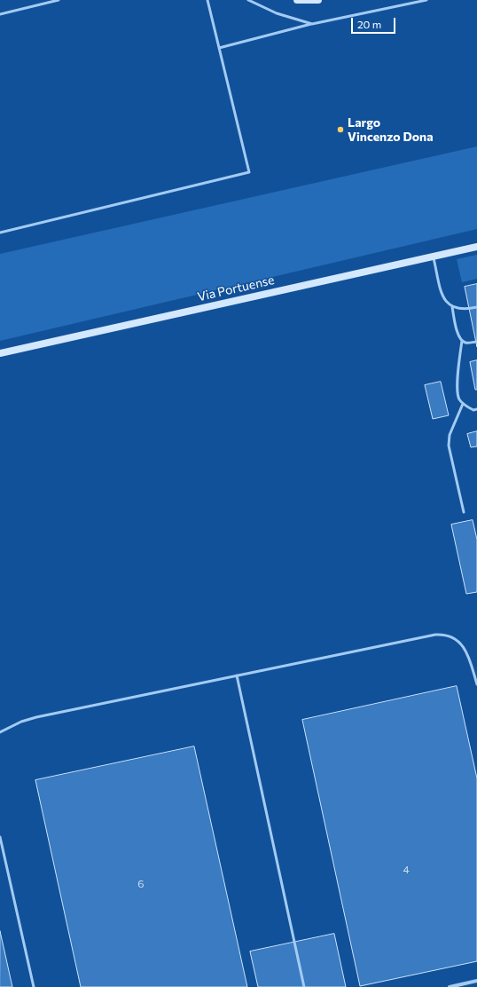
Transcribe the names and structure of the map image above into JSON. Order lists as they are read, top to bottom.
{
  "streets": {
    "street": ["Via Portuense"]
  },
  "places": ["Largo Vincenzo Dona"],
  "house_numbers": ["4", "6"],
  "scale_bar": "20 m"
}
